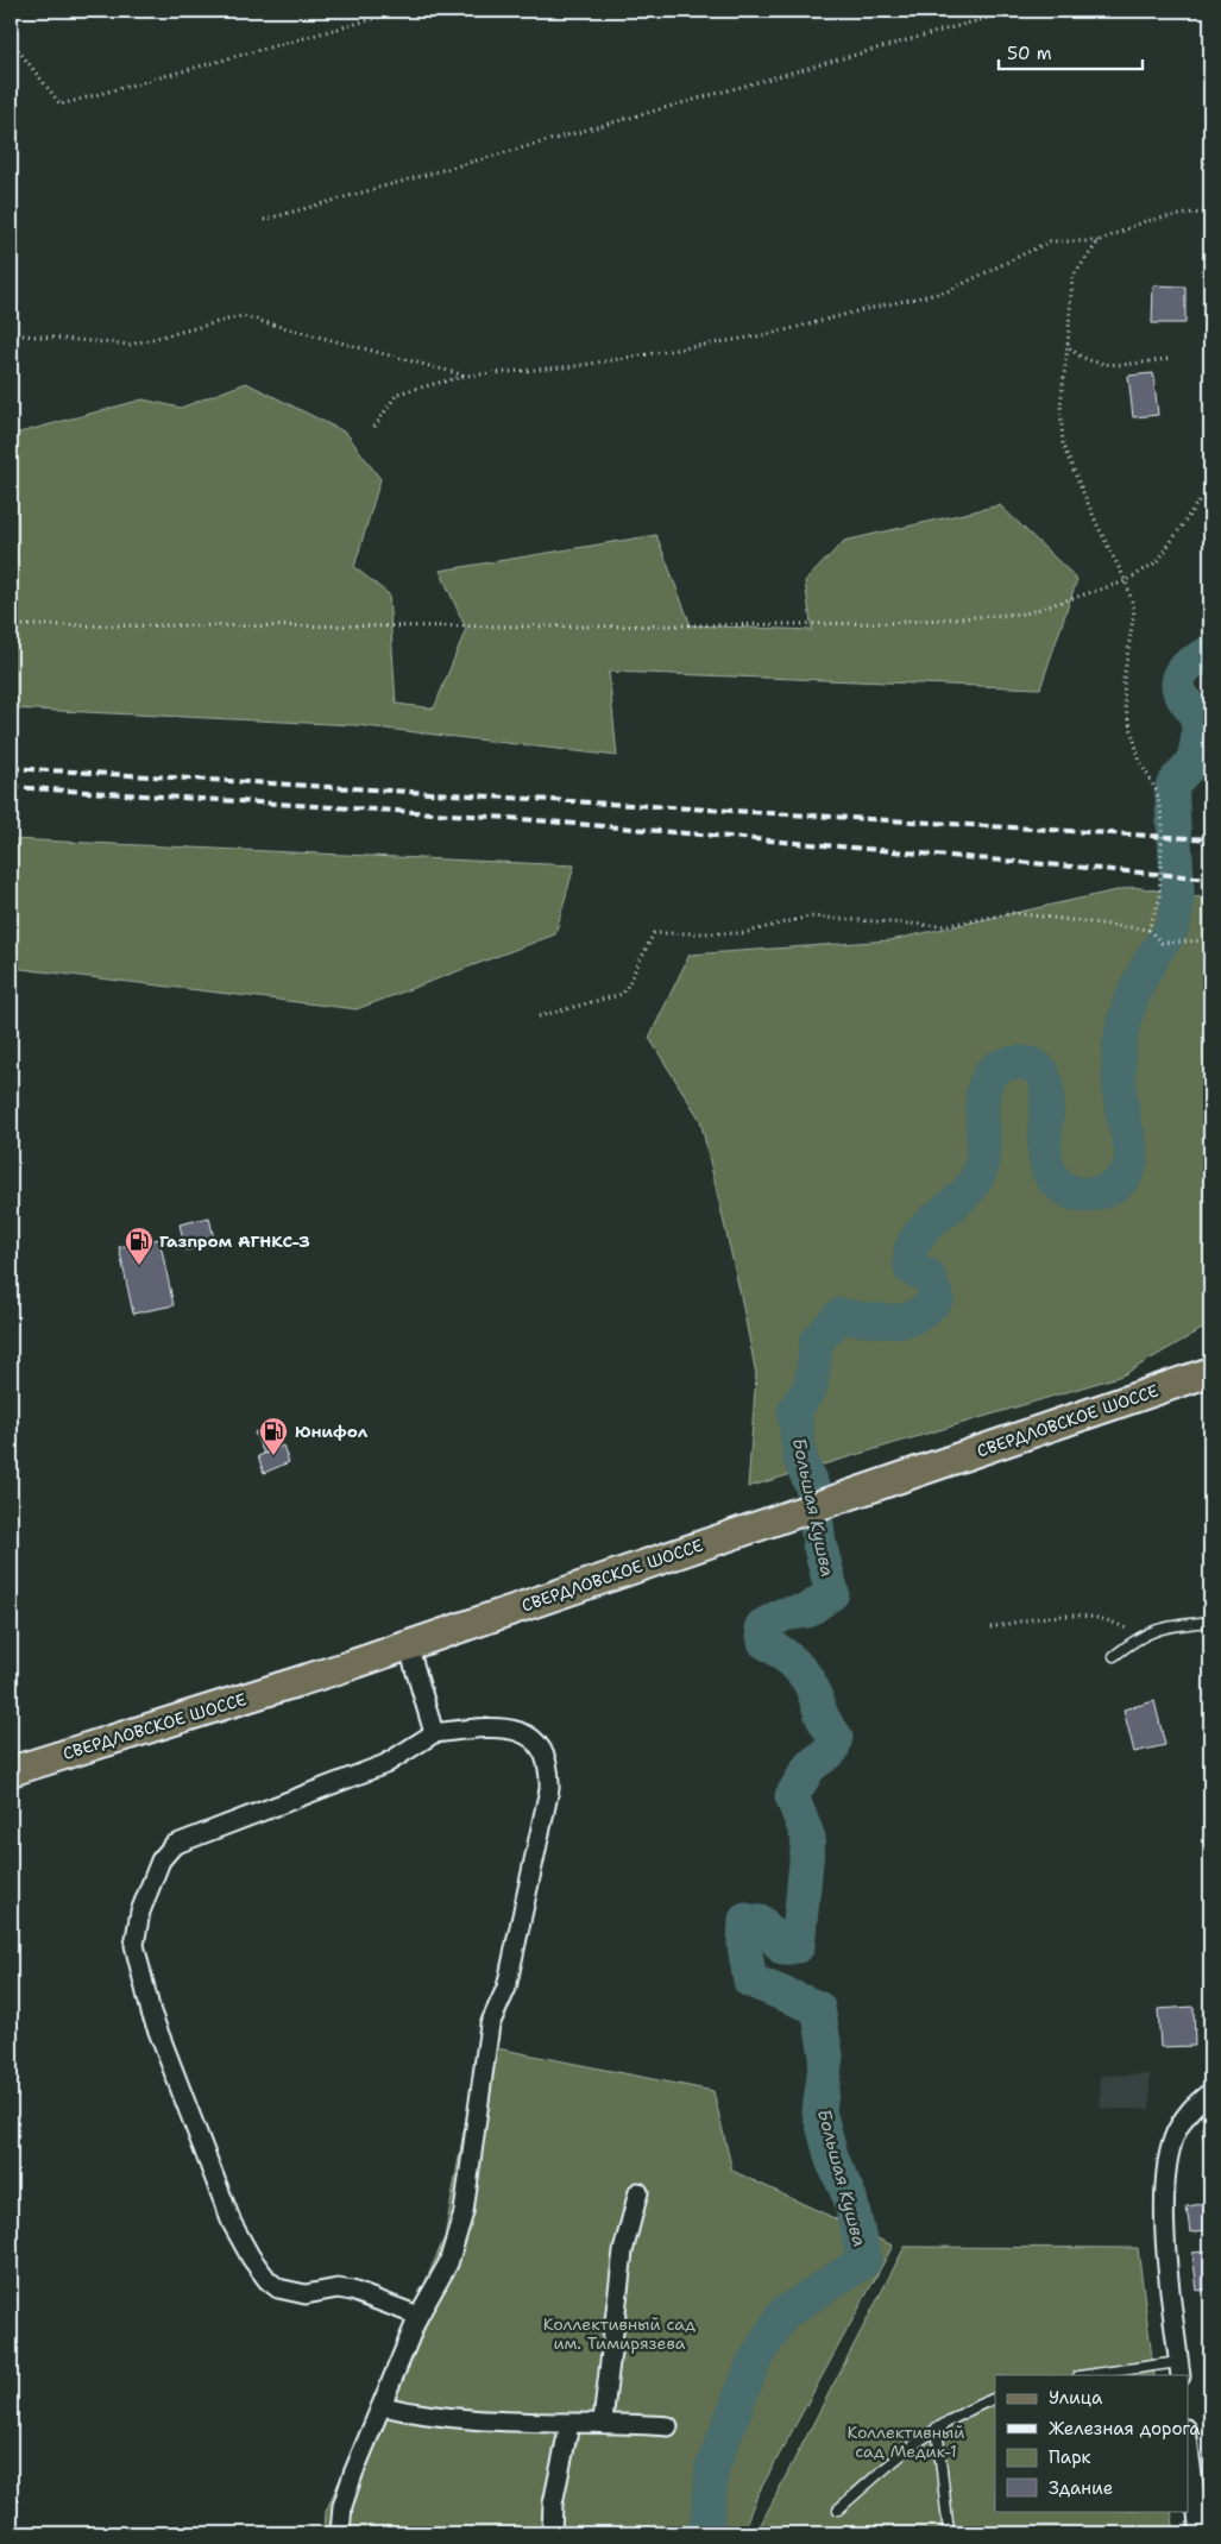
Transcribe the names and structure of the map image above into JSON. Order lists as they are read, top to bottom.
{
  "streets": {
    "main road": ["СВЕРДЛОВСКОЕ ШОССЕ"]
  },
  "water": ["Большая Кушва"],
  "parks": ["Коллективный сад им. Тимирязева", "Коллективный сад Медик-1"],
  "places": {
    "fuel station": ["Газпром АГНКС-3", "Юнифол"]
  },
  "legend": [
    "Улица",
    "Железная дорога",
    "Парк",
    "Здание"
  ],
  "scale_bar": "50 m"
}
